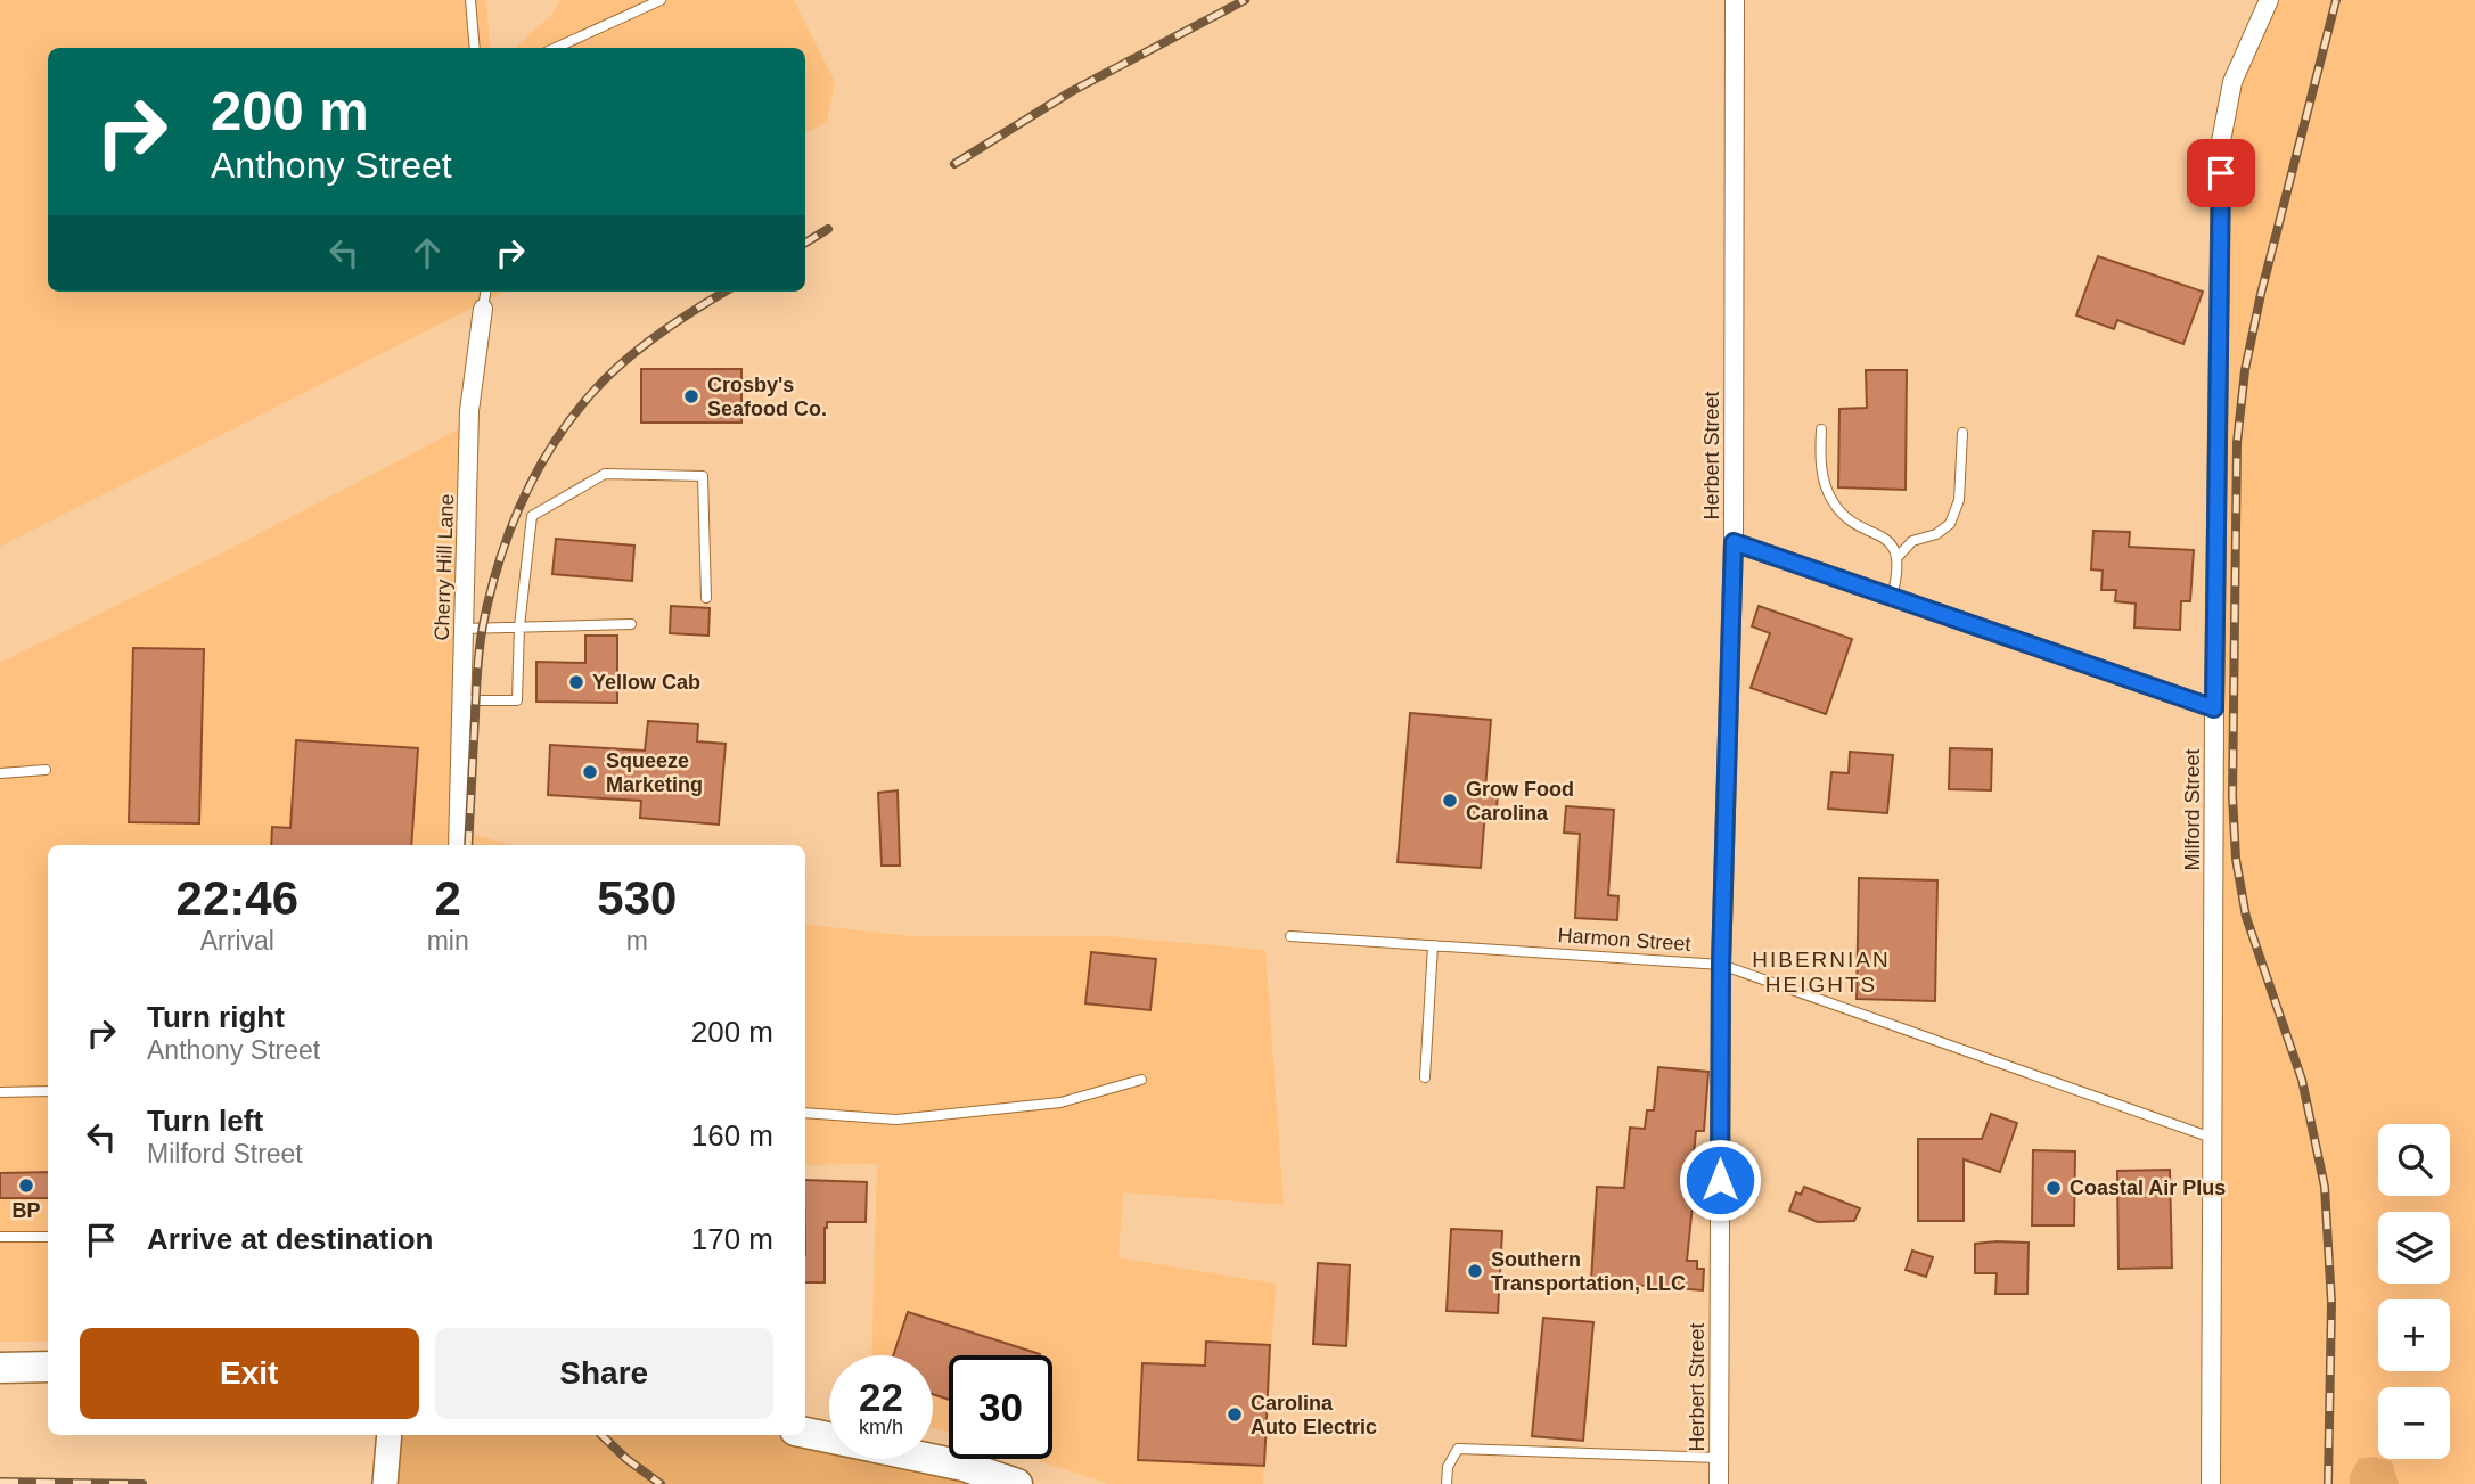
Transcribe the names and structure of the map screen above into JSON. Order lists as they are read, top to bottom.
{
  "streets": {
    "street": ["Herbert Street", "Cherry Hill Lane", "Milford Street"],
    "lane": ["Harmon Street"]
  },
  "crossings": [
    ["Herbert Street", "Harmon Street"],
    ["Milford Street", "Harmon Street"]
  ],
  "districts": ["HIBERNIAN HEIGHTS"],
  "places": [
    "Crosby's Seafood Co.",
    "Yellow Cab",
    "Squeeze Marketing",
    "Grow Food Carolina",
    "BP",
    "Coastal Air Plus",
    "Southern Transportation, LLC",
    "Carolina Auto Electric"
  ],
  "page": {
    "turn": ["200 m", "Anthony Street"],
    "eta": [
      "22:46",
      "Arrival",
      "2",
      "min",
      "530",
      "m"
    ],
    "list": [
      {
        "name": "Turn right",
        "note": "Anthony Street",
        "value": "200 m"
      },
      {
        "name": "Turn left",
        "note": "Milford Street",
        "value": "160 m"
      },
      {
        "name": "Arrive at destination",
        "value": "170 m"
      }
    ],
    "map_buttons": ["+", "−"],
    "buttons": ["Exit", "Share"],
    "speed": "22 km/h",
    "limit": "30"
  }
}
